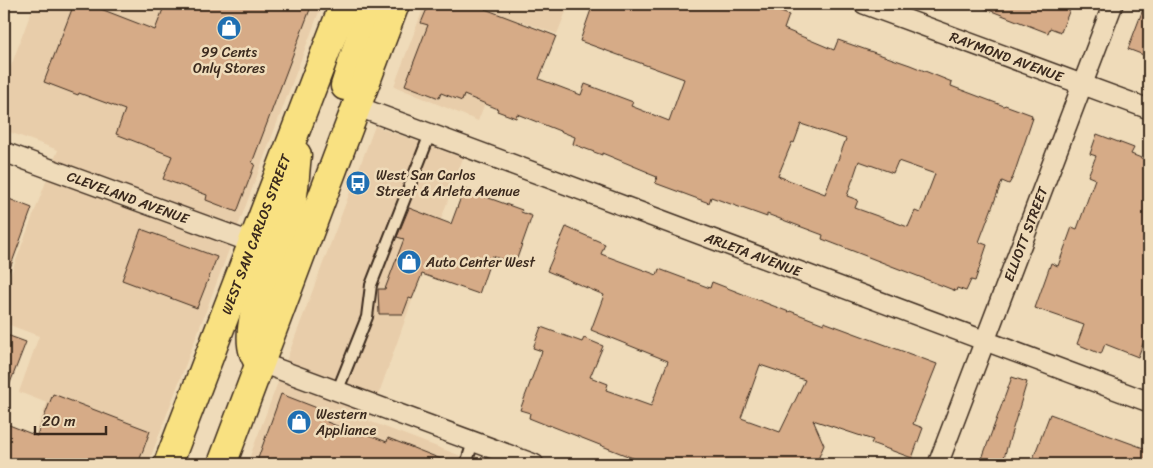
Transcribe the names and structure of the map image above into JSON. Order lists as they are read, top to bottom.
{
  "streets": {
    "main road": ["WEST SAN CARLOS STREET"],
    "street": [
      "RAYMOND AVENUE",
      "CLEVELAND AVENUE",
      "ELLIOTT STREET",
      "ARLETA AVENUE"
    ]
  },
  "crossings": [
    ["RAYMOND AVENUE", "ELLIOTT STREET"],
    ["CLEVELAND AVENUE", "WEST SAN CARLOS STREET"],
    ["ELLIOTT STREET", "ARLETA AVENUE"]
  ],
  "places": {
    "shop": ["99 Cents Only Stores", "Auto Center West", "Western Appliance"],
    "bus stop": ["West San Carlos Street & Arleta Avenue"]
  },
  "scale_bar": "20 m"
}
